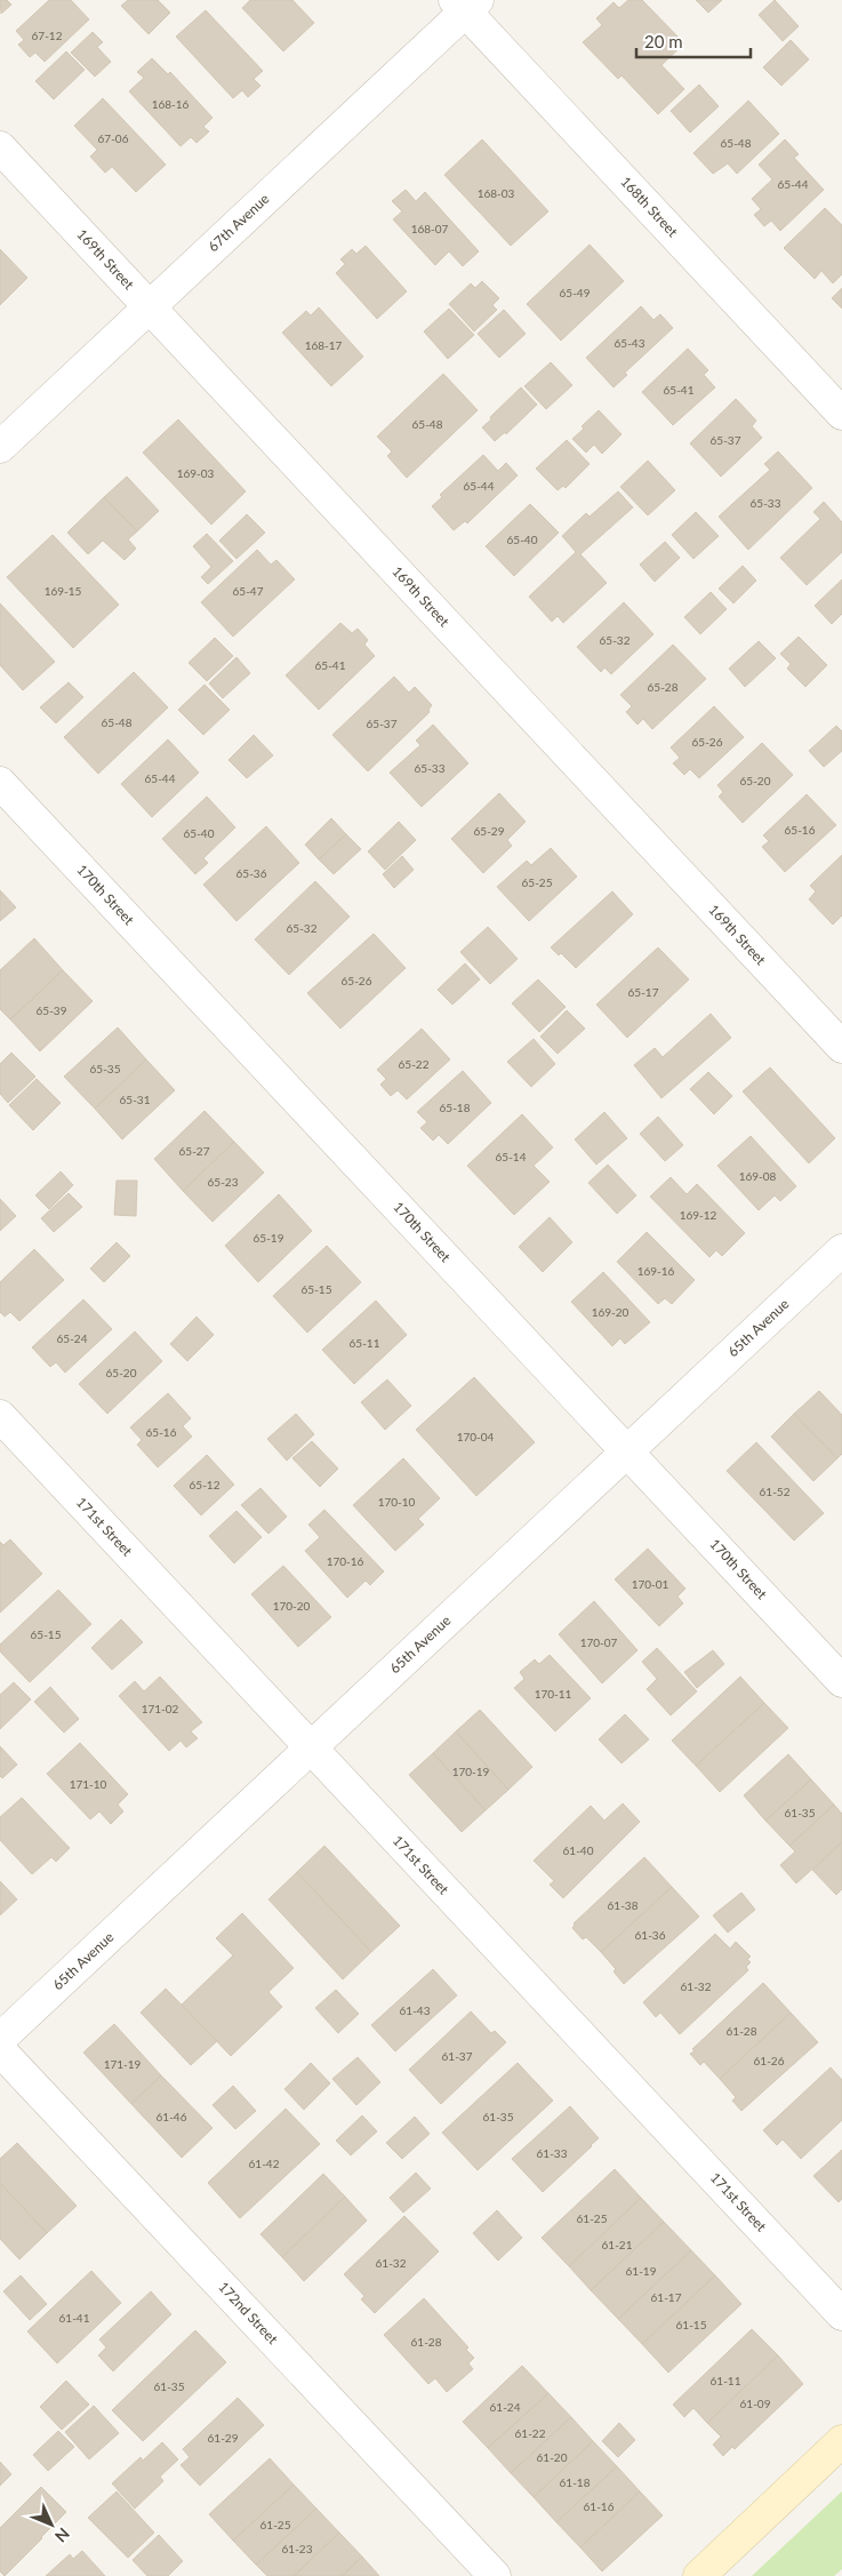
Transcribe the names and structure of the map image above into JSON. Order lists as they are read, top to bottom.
{
  "streets": {
    "street": [
      "168th Street",
      "67th Avenue",
      "169th Street",
      "170th Street",
      "65th Avenue",
      "171st Street",
      "172nd Street"
    ]
  },
  "crossings": [
    ["168th Street", "67th Avenue"],
    ["67th Avenue", "169th Street"],
    ["170th Street", "65th Avenue"],
    ["65th Avenue", "171st Street"]
  ],
  "house_numbers": [
    "67-12",
    "168-16",
    "67-06",
    "65-48",
    "65-44",
    "168-03",
    "168-07",
    "65-49",
    "65-43",
    "168-17",
    "65-41",
    "65-48",
    "65-37",
    "169-03",
    "65-44",
    "65-33",
    "65-40",
    "169-15",
    "65-47",
    "65-32",
    "65-41",
    "65-28",
    "65-48",
    "65-37",
    "65-26",
    "65-33",
    "65-44",
    "65-20",
    "65-16",
    "65-29",
    "65-40",
    "65-36",
    "65-25",
    "65-32",
    "65-26",
    "65-17",
    "65-39",
    "65-22",
    "65-35",
    "65-31",
    "65-18",
    "65-27",
    "65-14",
    "169-08",
    "65-23",
    "169-12",
    "65-19",
    "169-16",
    "65-15",
    "169-20",
    "65-24",
    "65-11",
    "65-20",
    "65-16",
    "170-04",
    "65-12",
    "61-52",
    "170-10",
    "170-16",
    "170-01",
    "170-20",
    "65-15",
    "170-07",
    "170-11",
    "171-02",
    "170-19",
    "171-10",
    "61-35",
    "61-40",
    "61-38",
    "61-36",
    "61-32",
    "61-43",
    "61-28",
    "61-37",
    "61-26",
    "171-19",
    "61-46",
    "61-35",
    "61-33",
    "61-42",
    "61-25",
    "61-21",
    "61-32",
    "61-19",
    "61-17",
    "61-41",
    "61-15",
    "61-28",
    "61-11",
    "61-35",
    "61-09",
    "61-24",
    "61-22",
    "61-29",
    "61-20",
    "61-18",
    "61-16",
    "61-25",
    "61-23"
  ],
  "scale_bar": "20 m",
  "north": "bottom right"
}
